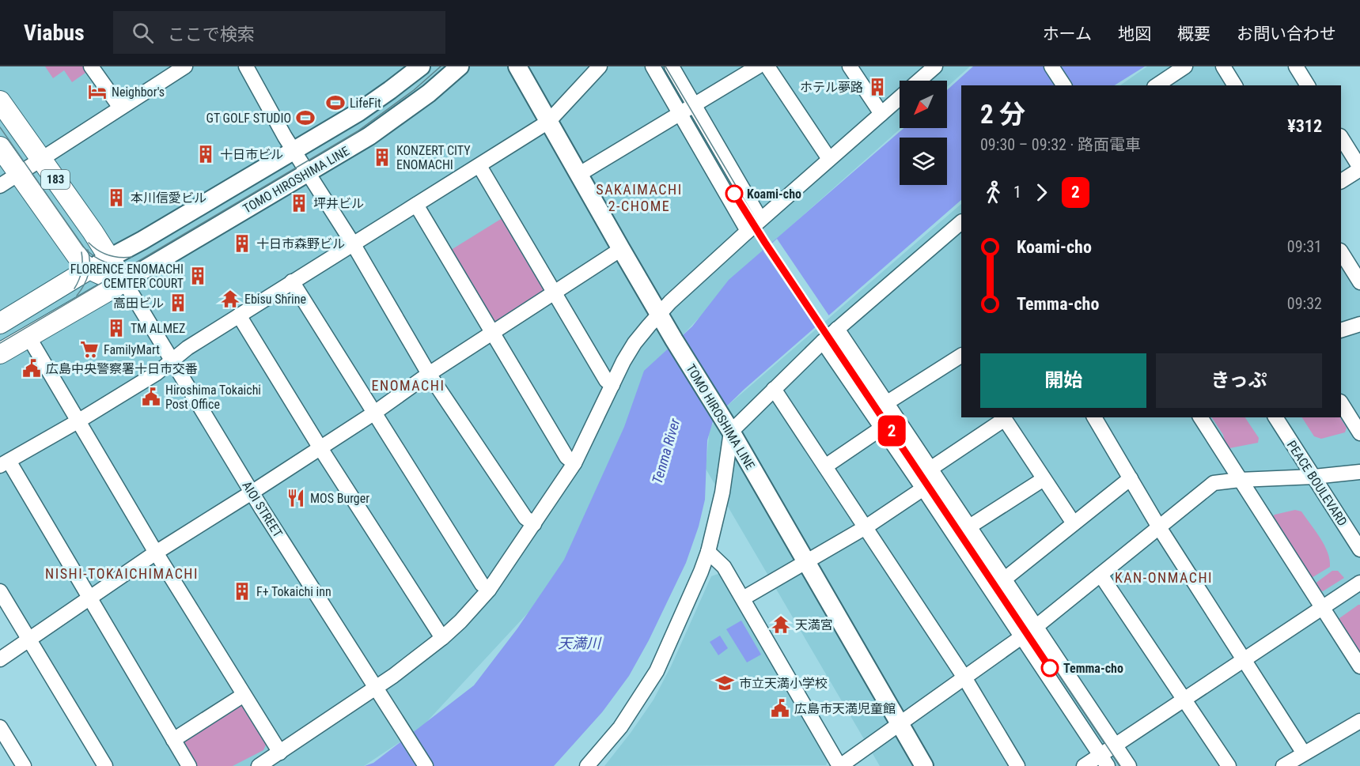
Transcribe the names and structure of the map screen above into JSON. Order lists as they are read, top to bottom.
{
  "streets": {
    "highway": ["183", "AIOI STREET"],
    "main road": ["TOMO HIROSHIMA LINE"],
    "street": ["PEACE BOULEVARD"]
  },
  "crossings": [
    ["183", "TOMO HIROSHIMA LINE"],
    ["183", "AIOI STREET"],
    ["TOMO HIROSHIMA LINE", "AIOI STREET"]
  ],
  "districts": [
    "SAKAIMACHI 2-CHOME",
    "ENOMACHI",
    "NISHI-TOKAICHIMACHI",
    "KAN-ONMACHI"
  ],
  "water": ["Tenma River", "天満川"],
  "places": {
    "building": [
      "ホテル夢路",
      "十日市ビル",
      "KONZERT CITY ENOMACHI",
      "本川信愛ビル",
      "坪井ビル",
      "十日市森野ビル",
      "FLORENCE ENOMACHI CEMTER COURT",
      "高田ビル",
      "TM ALMEZ",
      "F+ Tokaichi inn"
    ],
    "hotel": ["Neighbor's"],
    "sports": ["LifeFit", "GT GOLF STUDIO"],
    "other": ["Koami-cho", "Temma-cho"],
    "temple": ["Ebisu Shrine", "天満宮"],
    "supermarket": ["FamilyMart"],
    "public building": ["広島中央警察署十日市交番", "Hiroshima Tokaichi Post Office", "広島市天満児童館"],
    "restaurant": ["MOS Burger"],
    "school or university": ["市立天満小学校"]
  },
  "lines": ["tram line 2"],
  "north": "bottom left",
  "page": {
    "header": "Viabus",
    "search": "ここで検索",
    "nav": [
      "ホーム",
      "地図",
      "概要",
      "お問い合わせ"
    ],
    "on_map": "2",
    "heading": ["2 分", "09:30 – 09:32 · 路面電車", "¥312"],
    "legs": ["1", "2"],
    "list": [
      {
        "name": "Koami-cho",
        "value": "09:31"
      },
      {
        "name": "Temma-cho",
        "value": "09:32"
      }
    ],
    "buttons": ["開始", "きっぷ"]
  }
}
